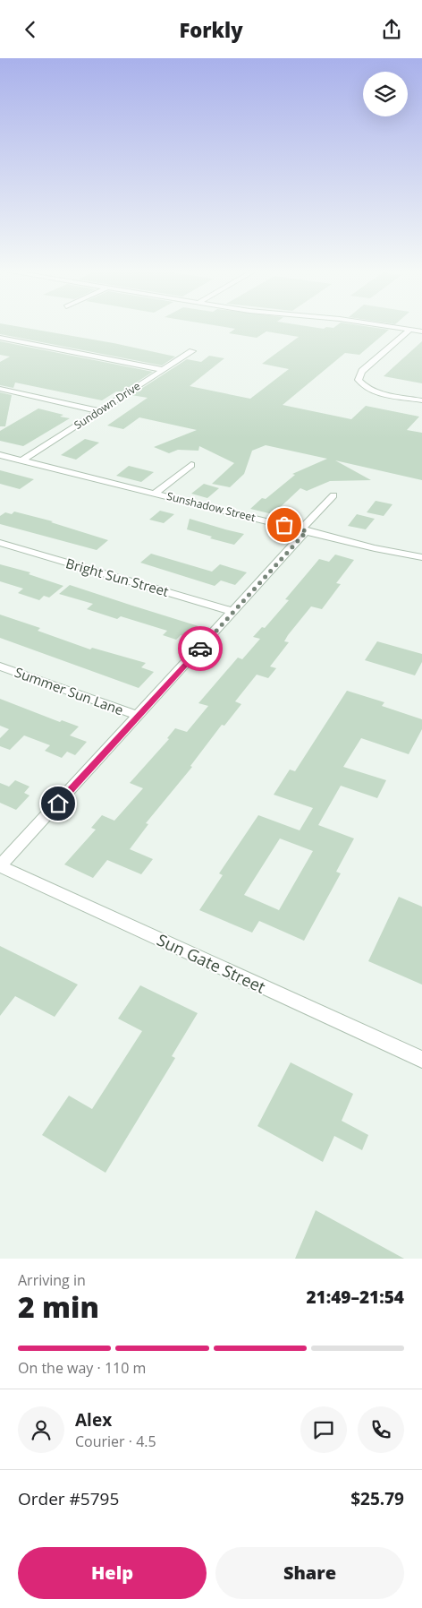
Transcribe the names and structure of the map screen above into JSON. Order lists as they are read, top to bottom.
{
  "streets": {
    "street": [
      "Sundown Drive",
      "Sunshadow Street",
      "Bright Sun Street",
      "Summer Sun Lane",
      "Sun Gate Street"
    ]
  },
  "crossings": [
    ["Sundown Drive", "Sunshadow Street"]
  ],
  "page": {
    "header": "Forkly",
    "heading": ["2 min", "Arriving in", "21:49–21:54"],
    "panel": [
      "Alex",
      "Courier · 4.5",
      "Order #5795",
      "$25.79"
    ],
    "bar": "On the way · 110 m",
    "buttons": ["Help", "Share"]
  }
}
